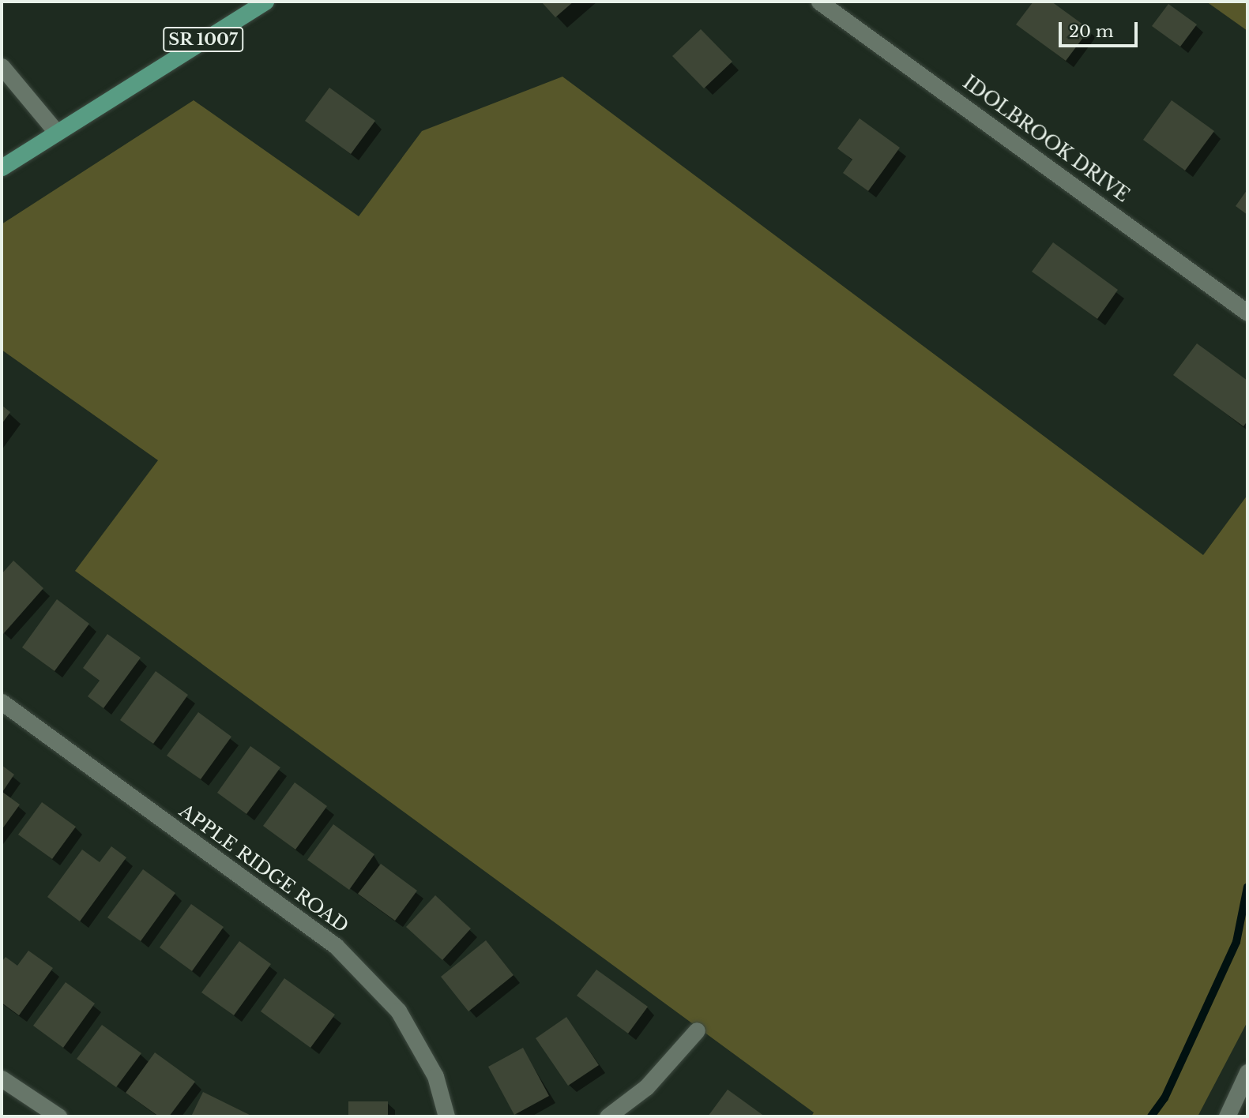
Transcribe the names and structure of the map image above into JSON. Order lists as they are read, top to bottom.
{
  "streets": {
    "main road": ["SR 1007"],
    "street": ["IDOLBROOK DRIVE", "APPLE RIDGE ROAD"]
  },
  "scale_bar": "20 m"
}
